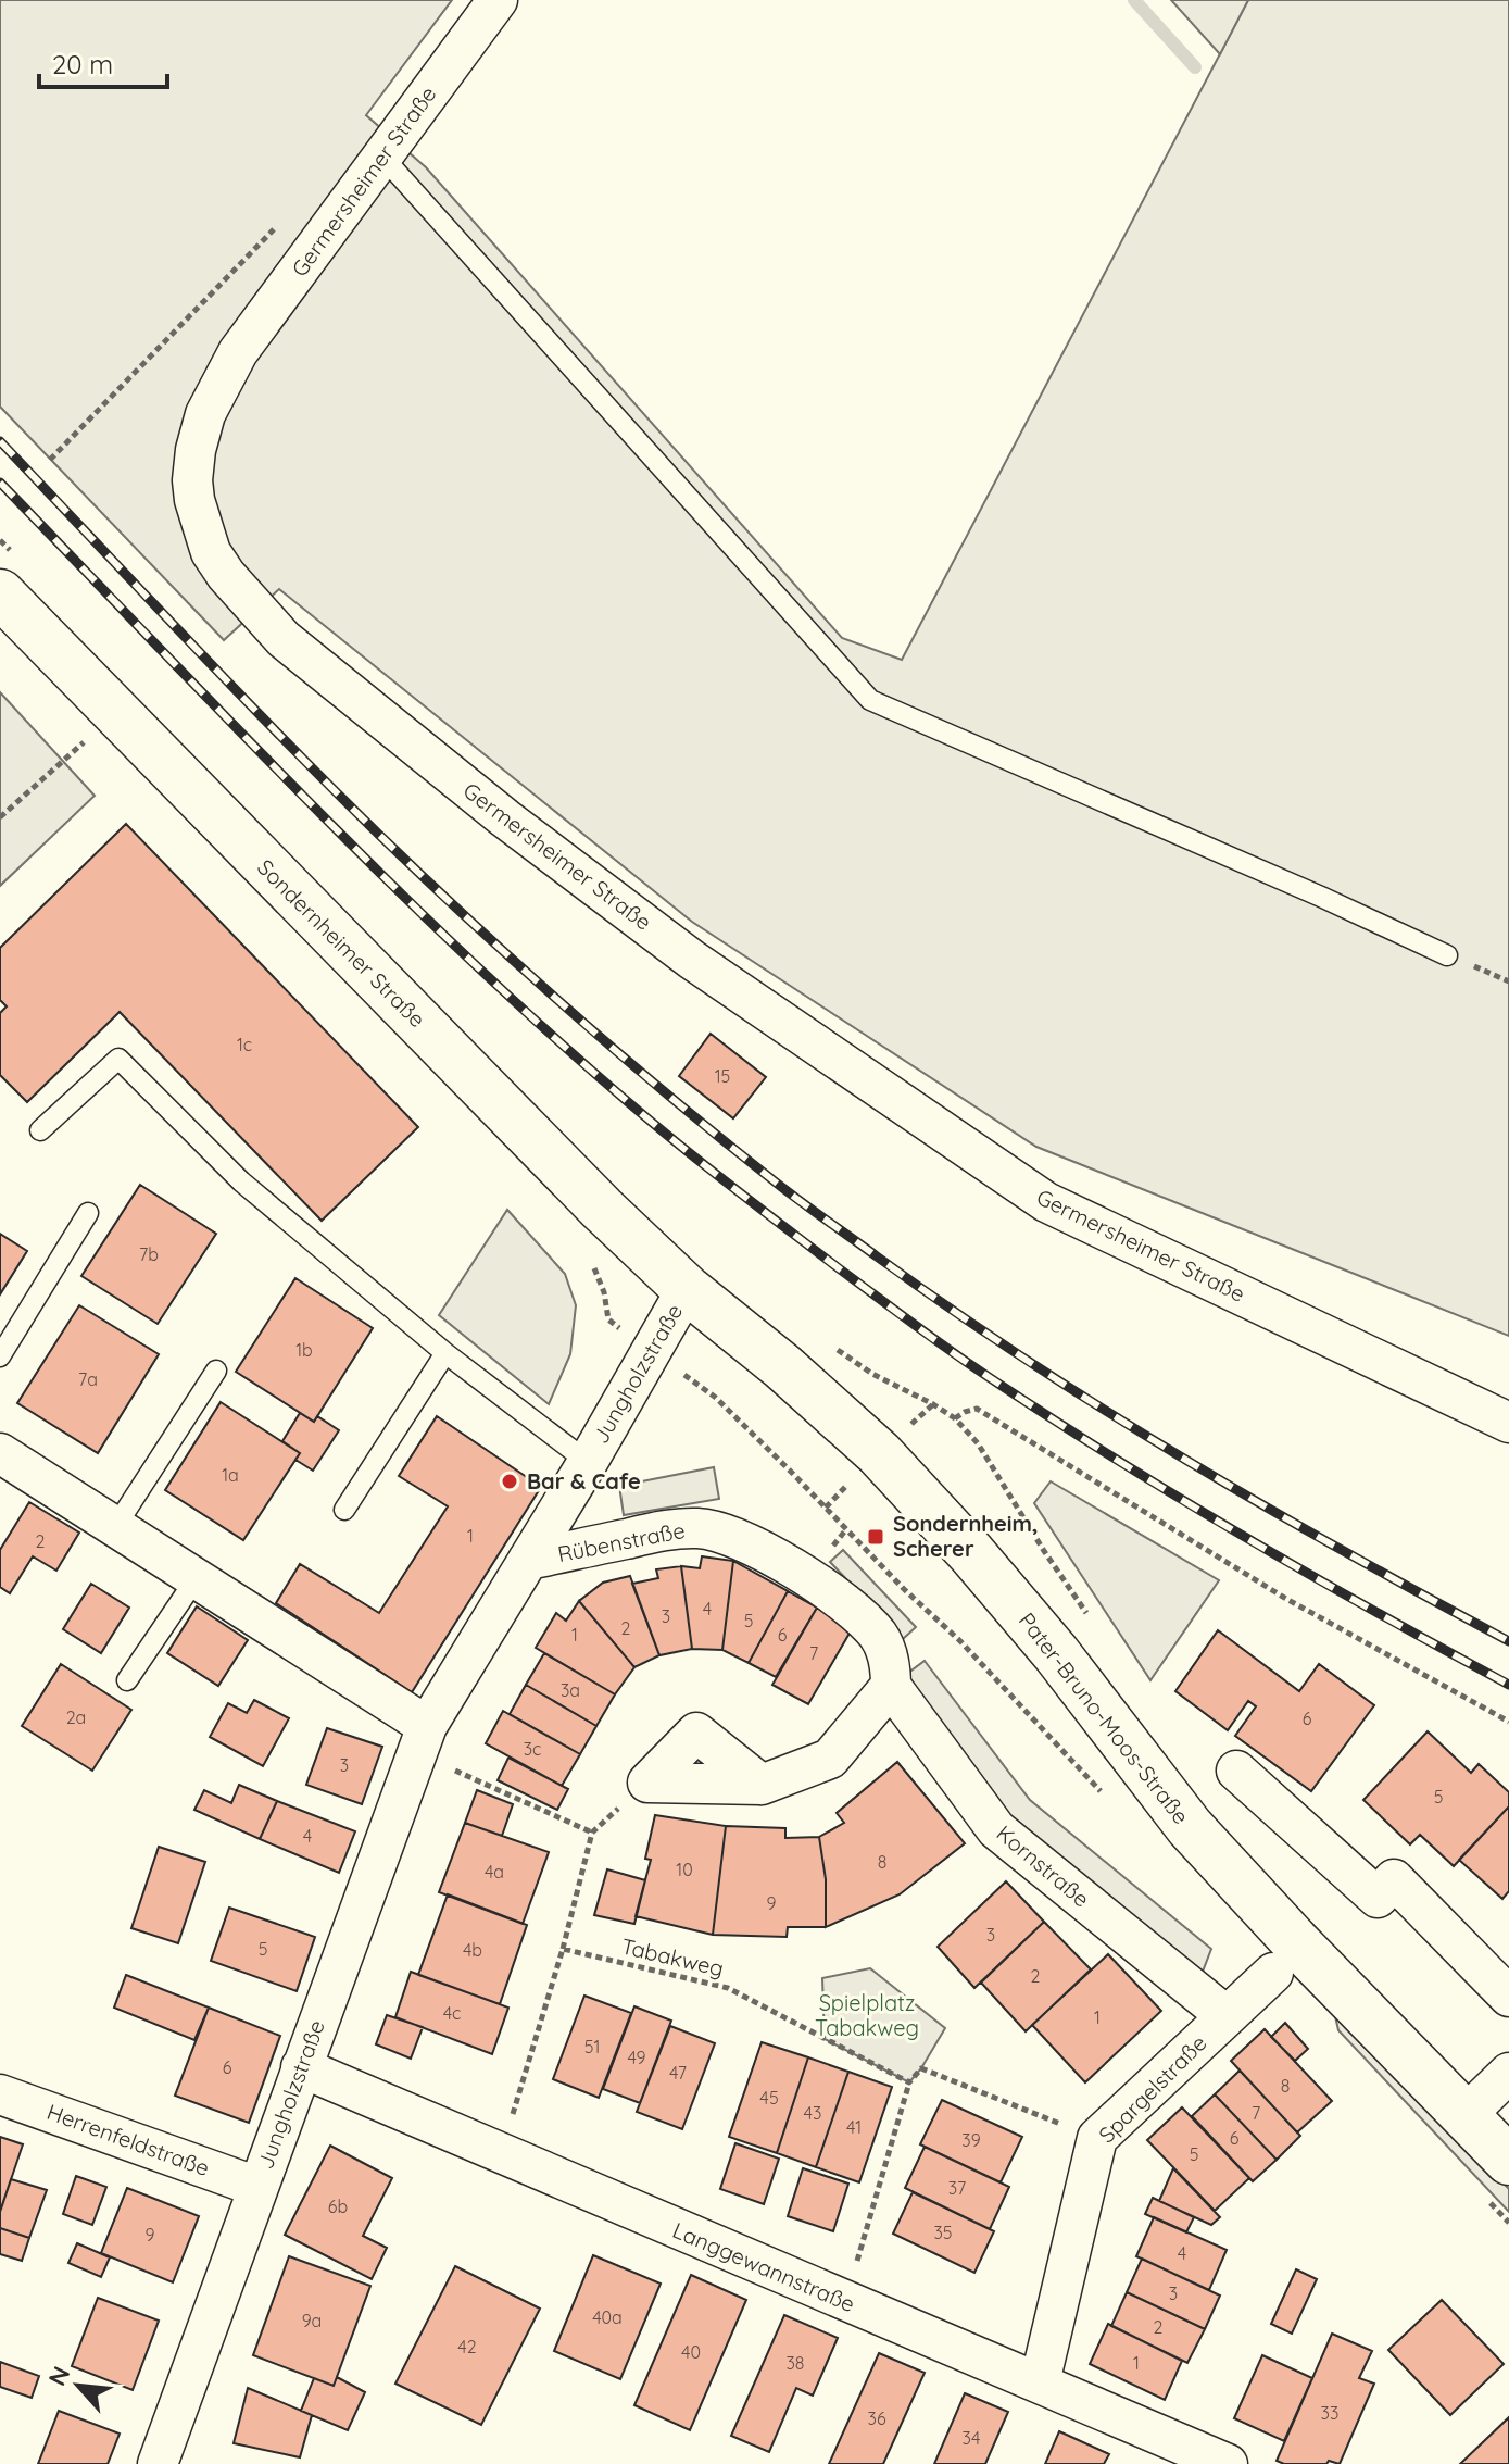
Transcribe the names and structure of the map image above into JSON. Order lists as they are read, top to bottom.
{
  "streets": {
    "main road": ["Sondernheimer Straße", "Pater-Bruno-Moos-Straße"],
    "street": [
      "Germersheimer Straße",
      "Jungholzstraße",
      "Rübenstraße",
      "Kornstraße",
      "Spargelstraße",
      "Herrenfeldstraße",
      "Langgewannstraße"
    ],
    "path": ["Tabakweg"]
  },
  "crossings": [
    ["Sondernheimer Straße", "Jungholzstraße"],
    ["Sondernheimer Straße", "Pater-Bruno-Moos-Straße"],
    ["Jungholzstraße", "Rübenstraße"],
    ["Jungholzstraße", "Pater-Bruno-Moos-Straße"],
    ["Jungholzstraße", "Herrenfeldstraße"],
    ["Jungholzstraße", "Langgewannstraße"],
    ["Rübenstraße", "Kornstraße"],
    ["Kornstraße", "Spargelstraße"],
    ["Spargelstraße", "Langgewannstraße"]
  ],
  "parks": ["Spielplatz Tabakweg"],
  "places": {
    "other": ["Bar & Cafe"],
    "transit": ["Sondernheim, Scherer"]
  },
  "house_numbers": [
    "1c",
    "15",
    "7b",
    "1b",
    "7a",
    "1a",
    "1",
    "2",
    "4",
    "3",
    "5",
    "2",
    "1",
    "6",
    "7",
    "3a",
    "2a",
    "6",
    "3c",
    "3",
    "5",
    "4",
    "8",
    "10",
    "4a",
    "9",
    "3",
    "5",
    "4b",
    "2",
    "4c",
    "1",
    "51",
    "49",
    "6",
    "47",
    "8",
    "45",
    "43",
    "7",
    "41",
    "6",
    "39",
    "5",
    "37",
    "6b",
    "35",
    "9",
    "4",
    "3",
    "40a",
    "9a",
    "2",
    "42",
    "40",
    "38",
    "1",
    "33",
    "36",
    "34"
  ],
  "scale_bar": "20 m",
  "north": "top left"
}
